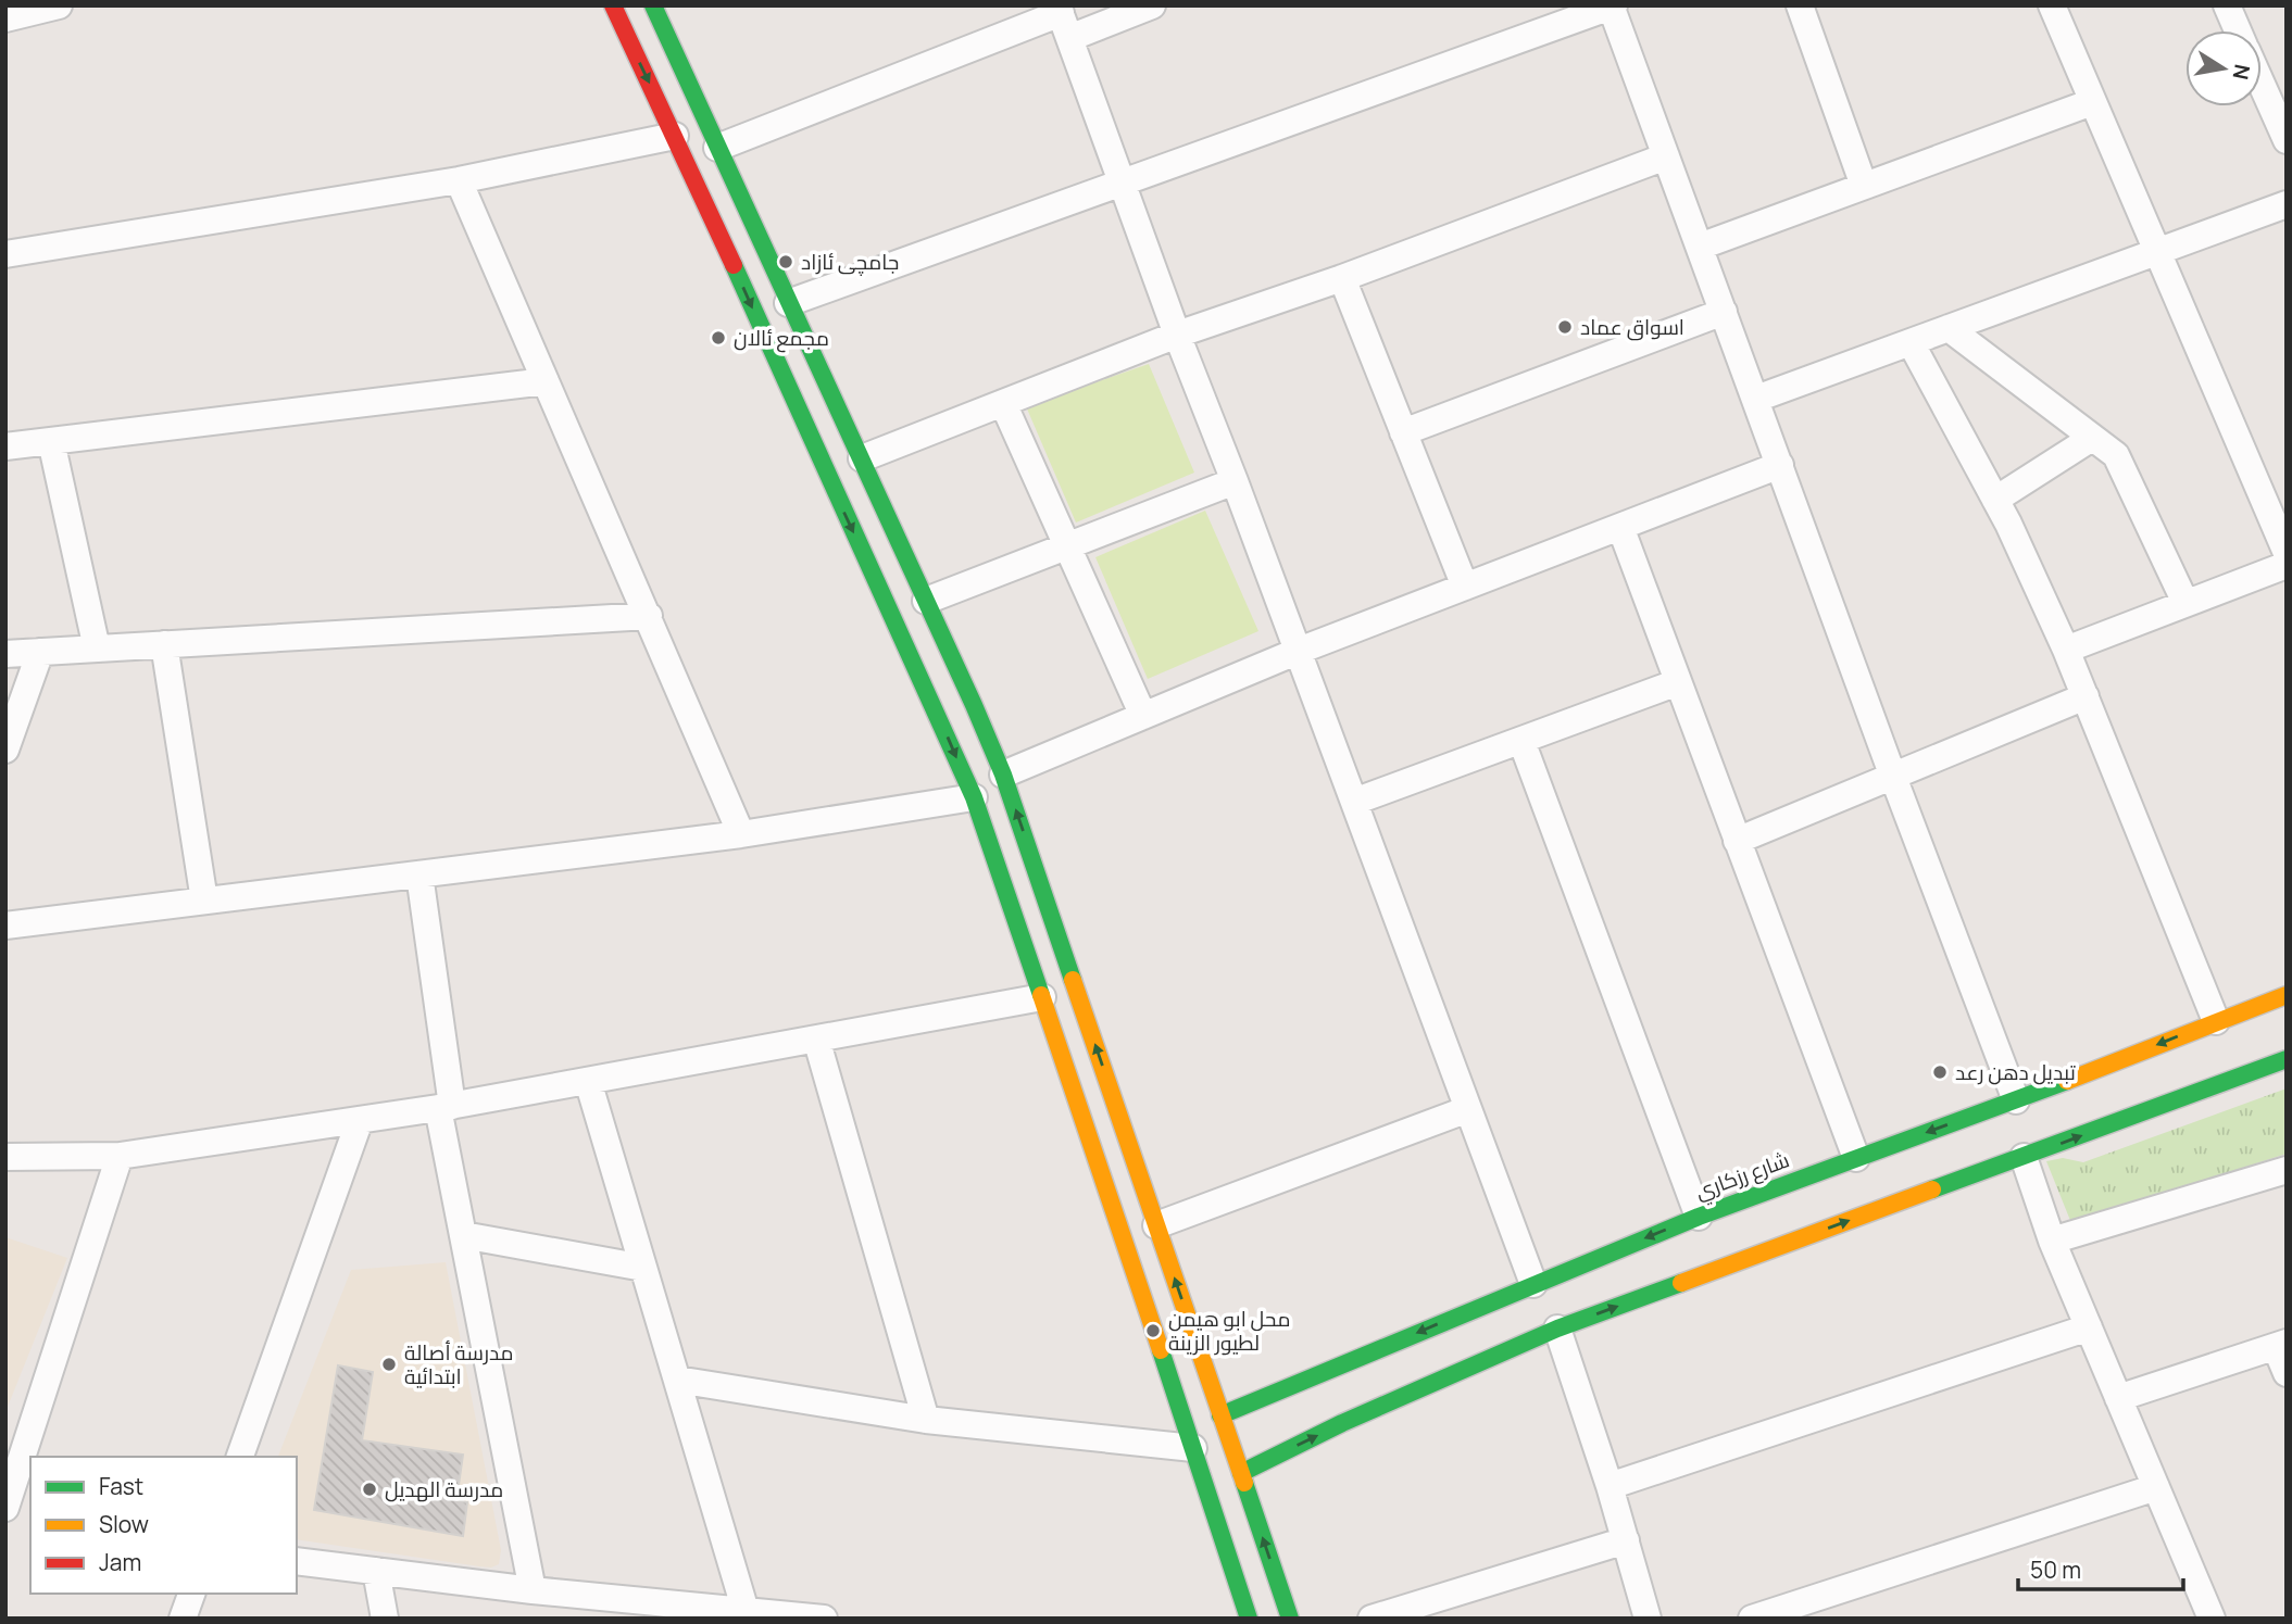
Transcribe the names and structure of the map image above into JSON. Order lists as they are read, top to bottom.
{
  "streets": {
    "street": ["شارع رزكاري"]
  },
  "places": [
    "جامچی ئازاد",
    "اسواق عماد",
    "مجمع ئالان",
    "تبديل دهن رعد",
    "محل ابو هيمن لطيور الزينة",
    "مدرسة أصالة ابتدائية",
    "مدرسة الهديل"
  ],
  "legend": ["Fast", "Slow", "Jam"],
  "scale_bar": "50 m",
  "north": "right"
}
